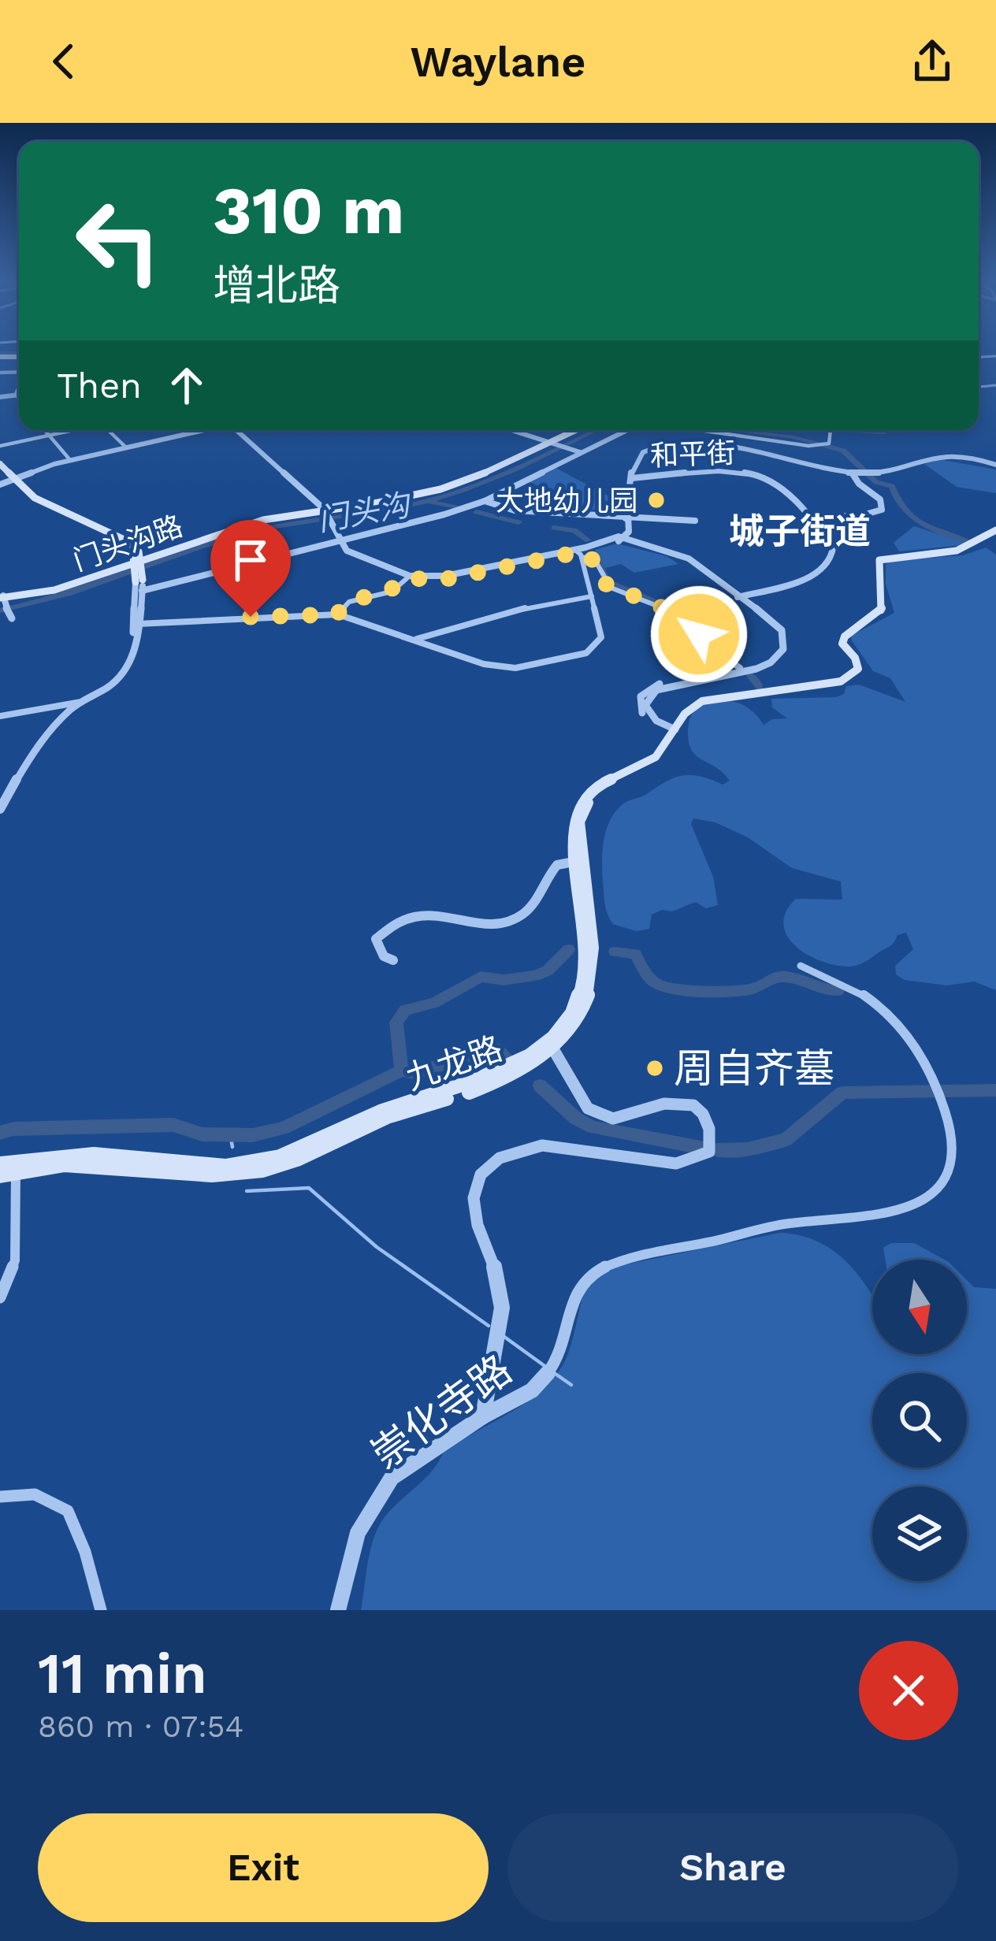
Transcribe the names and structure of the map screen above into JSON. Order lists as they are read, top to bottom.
{
  "streets": {
    "main road": ["门头沟路", "九龙路"],
    "street": ["和平街", "崇化寺路"]
  },
  "districts": ["城子街道"],
  "water": ["门头沟"],
  "places": ["大地幼儿园", "周自齐墓"],
  "north": "bottom",
  "page": {
    "header": "Waylane",
    "turn": ["310 m", "增北路"],
    "then": "Then",
    "heading": ["11 min", "860 m · 07:54"],
    "buttons": ["Exit", "Share"]
  }
}
